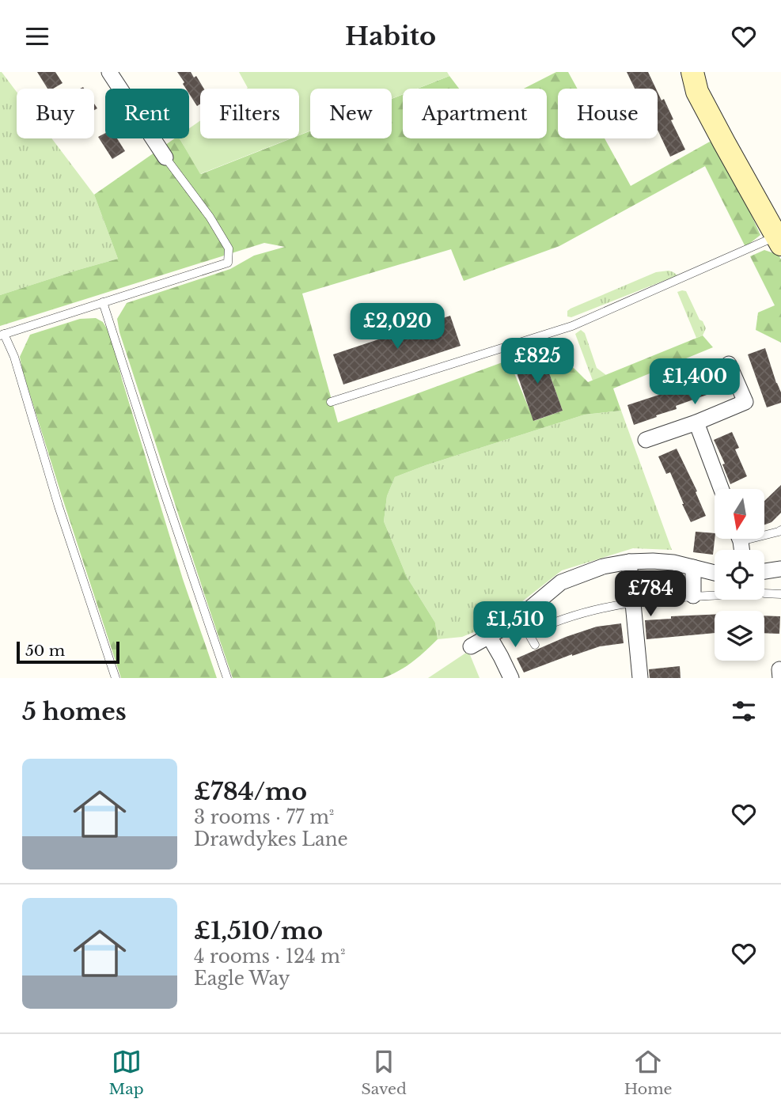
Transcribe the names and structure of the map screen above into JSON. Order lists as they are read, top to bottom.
{
  "scale_bar": "50 m",
  "north": "bottom",
  "page": {
    "header": "Habito",
    "chip": [
      "Buy",
      "Rent",
      "Filters",
      "New",
      "Apartment",
      "House"
    ],
    "price": [
      "£2,020",
      "£825",
      "£1,400",
      "£784",
      "£1,510"
    ],
    "scale": "50 m",
    "heading": "5 homes",
    "list": [
      {
        "name": "£784/mo",
        "note": "3 rooms · 77 m² · Drawdykes Lane"
      },
      {
        "name": "£1,510/mo",
        "note": "4 rooms · 124 m² · Eagle Way"
      }
    ],
    "tabs": ["Map", "Saved", "Home"]
  }
}
